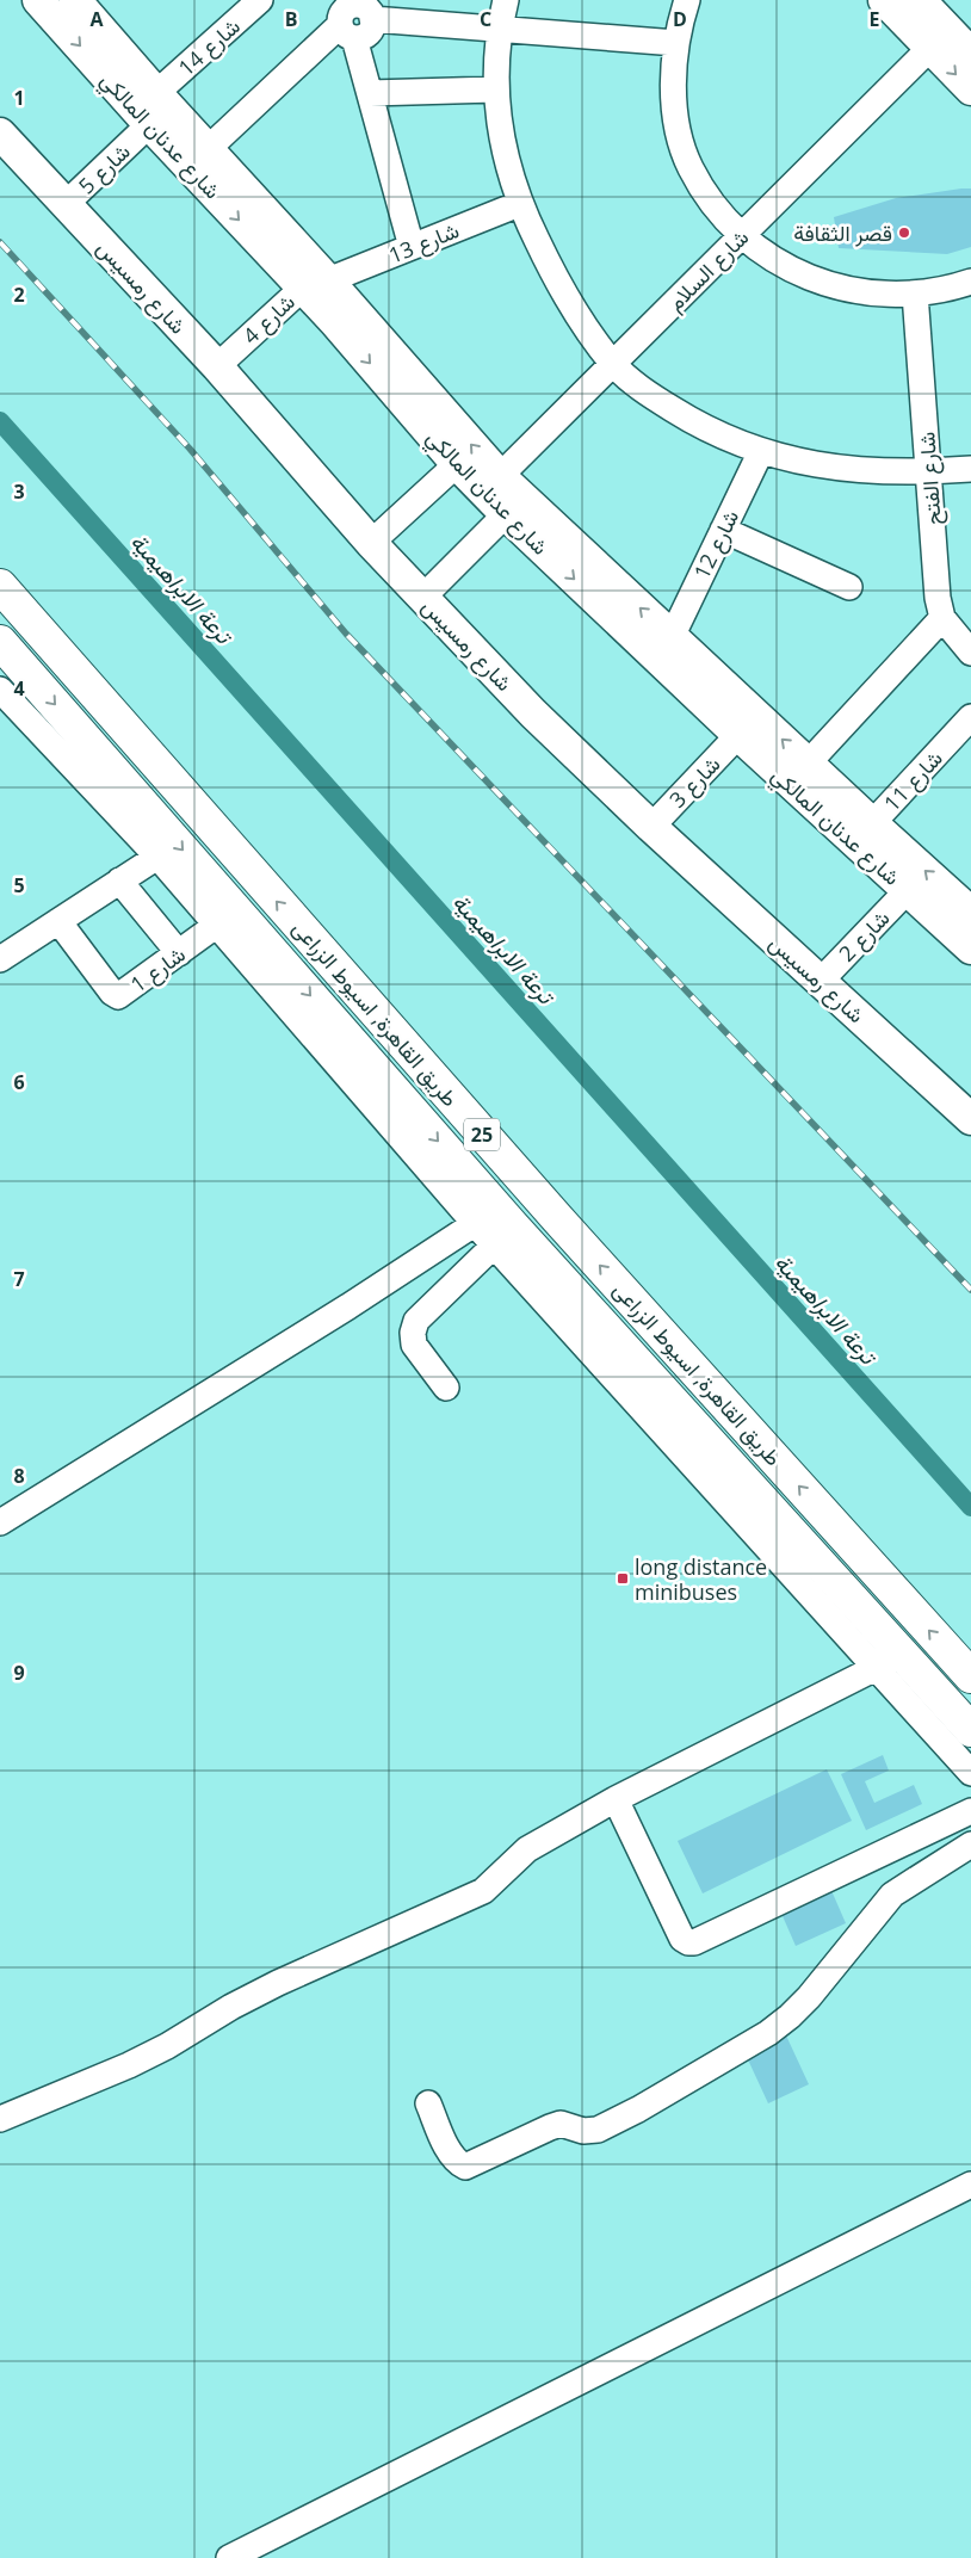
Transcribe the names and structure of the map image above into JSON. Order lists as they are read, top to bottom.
{
  "streets": {
    "highway": ["طريق القاهرة, اسيوط الزراعى", "25"],
    "main road": ["شارع عدنان المالكي", "شارع رمسيس"],
    "street": [
      "شارع 14",
      "شارع 5",
      "شارع 13",
      "شارع السلام",
      "شارع 4",
      "شارع الفتح",
      "شارع 12",
      "شارع 11",
      "شارع 3",
      "شارع 2",
      "شارع 1"
    ]
  },
  "crossings": [
    ["شارع 14", "شارع عدنان المالكي"],
    ["شارع 14", "شارع 5"],
    ["شارع عدنان المالكي", "شارع 5"],
    ["شارع عدنان المالكي", "شارع 13"],
    ["شارع عدنان المالكي", "شارع السلام"],
    ["شارع عدنان المالكي", "شارع 4"],
    ["شارع عدنان المالكي", "شارع 12"],
    ["شارع عدنان المالكي", "شارع 11"],
    ["شارع عدنان المالكي", "شارع 3"],
    ["شارع عدنان المالكي", "شارع 2"],
    ["شارع 5", "شارع رمسيس"],
    ["شارع 13", "شارع 4"],
    ["شارع رمسيس", "شارع 4"],
    ["شارع رمسيس", "شارع 3"],
    ["شارع رمسيس", "شارع 2"],
    ["شارع 1", "طريق القاهرة, اسيوط الزراعى"]
  ],
  "water": ["ترعة الابراهيمية"],
  "places": {
    "other": ["قصر الثقافة"],
    "transit": ["long distance minibuses"]
  },
  "grid": {
    "columns": [
      "A",
      "B",
      "C",
      "D",
      "E"
    ],
    "rows": [
      "1",
      "2",
      "3",
      "4",
      "5",
      "6",
      "7",
      "8",
      "9"
    ]
  }
}
